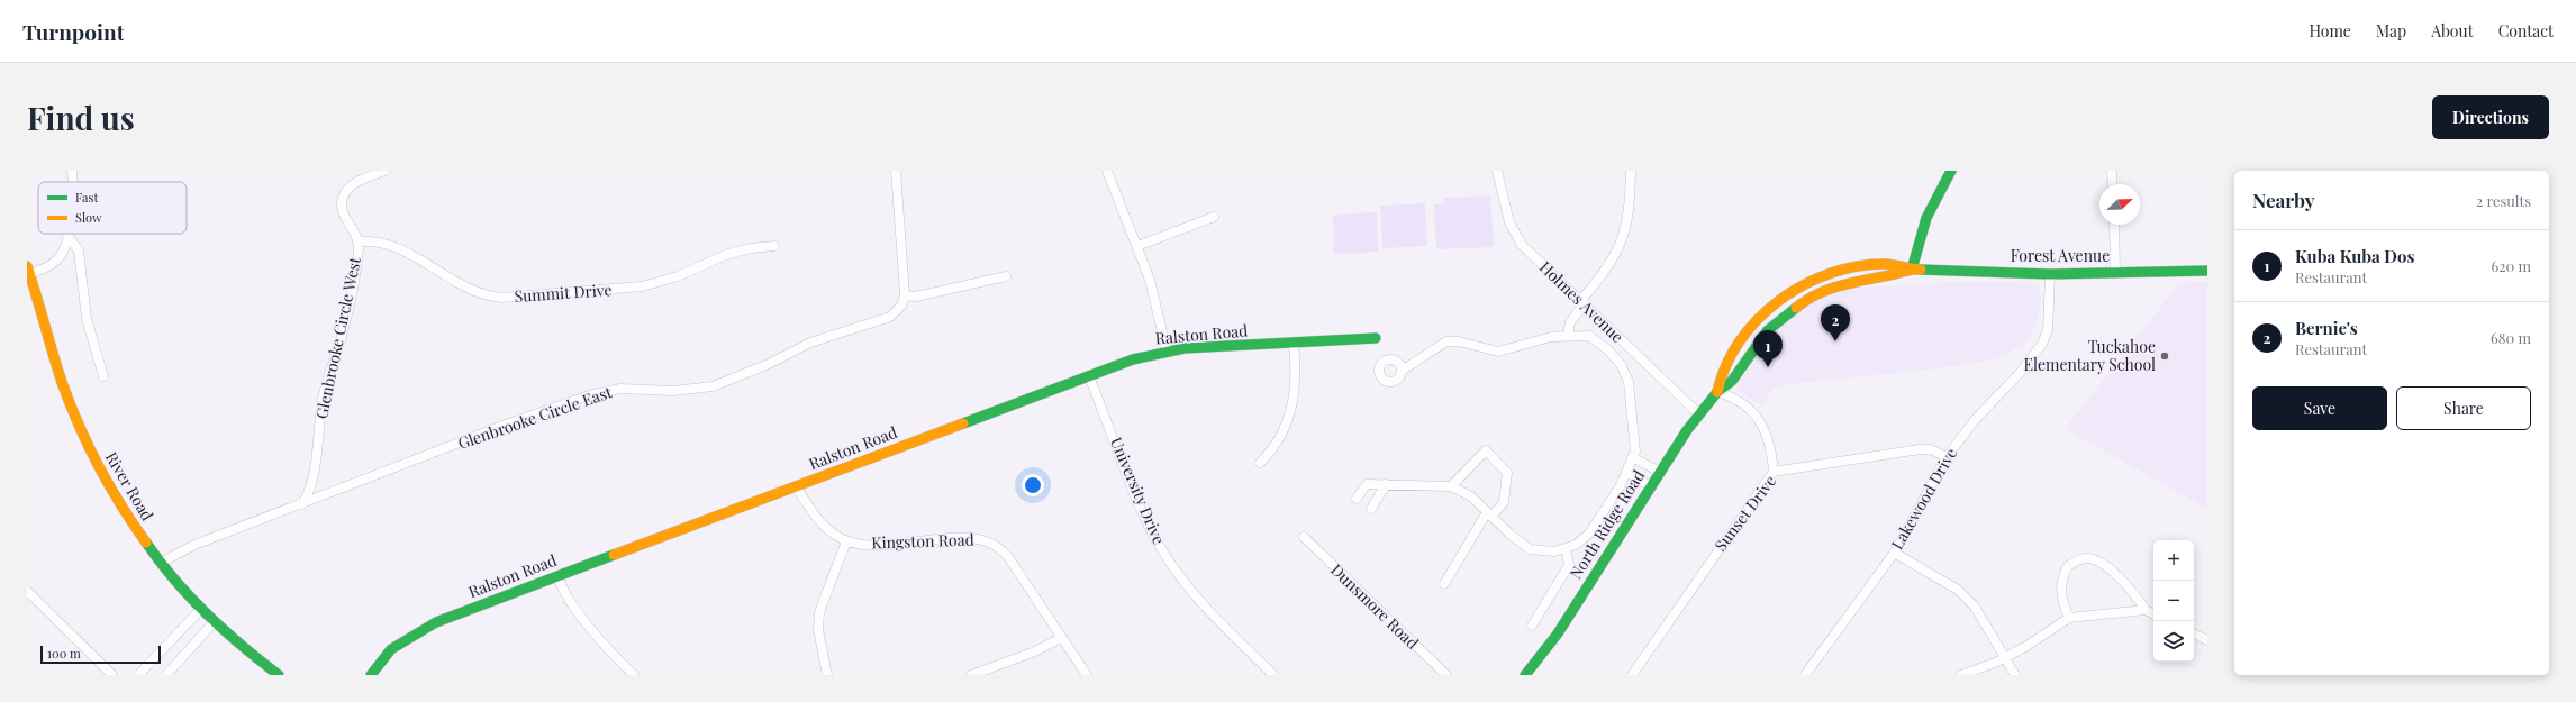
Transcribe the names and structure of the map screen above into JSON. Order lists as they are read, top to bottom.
{
  "streets": {
    "main road": [
      "Forest Avenue",
      "Ralston Road",
      "River Road",
      "North Ridge Road"
    ],
    "street": [
      "Summit Drive",
      "Holmes Avenue",
      "Glenbrooke Circle West",
      "Glenbrooke Circle East",
      "University Drive",
      "Lakewood Drive",
      "Sunset Drive",
      "Kingston Road",
      "Dunsmore Road"
    ]
  },
  "crossings": [
    ["Forest Avenue", "Lakewood Drive"],
    ["Forest Avenue", "North Ridge Road"],
    ["Summit Drive", "Glenbrooke Circle West"],
    ["Holmes Avenue", "North Ridge Road"],
    ["Ralston Road", "University Drive"],
    ["Ralston Road", "Kingston Road"],
    ["Glenbrooke Circle West", "Glenbrooke Circle East"],
    ["Glenbrooke Circle East", "River Road"],
    ["Lakewood Drive", "Sunset Drive"]
  ],
  "places": ["Tuckahoe Elementary School"],
  "legend": ["Fast", "Slow"],
  "scale_bar": "100 m",
  "north": "top right",
  "page": {
    "header": "Turnpoint",
    "nav": [
      "Home",
      "Map",
      "About",
      "Contact"
    ],
    "buttons": [
      "Directions",
      ["Save", "Share"]
    ],
    "title": "Find us",
    "heading": ["Nearby", "2 results"],
    "list": [
      {
        "mark": "1",
        "name": "Kuba Kuba Dos",
        "note": "Restaurant",
        "value": "620 m"
      },
      {
        "mark": "2",
        "name": "Bernie's",
        "note": "Restaurant",
        "value": "680 m"
      }
    ],
    "pins": ["2", "1"],
    "map_buttons": ["+", "−"],
    "scale": "100 m"
  }
}
